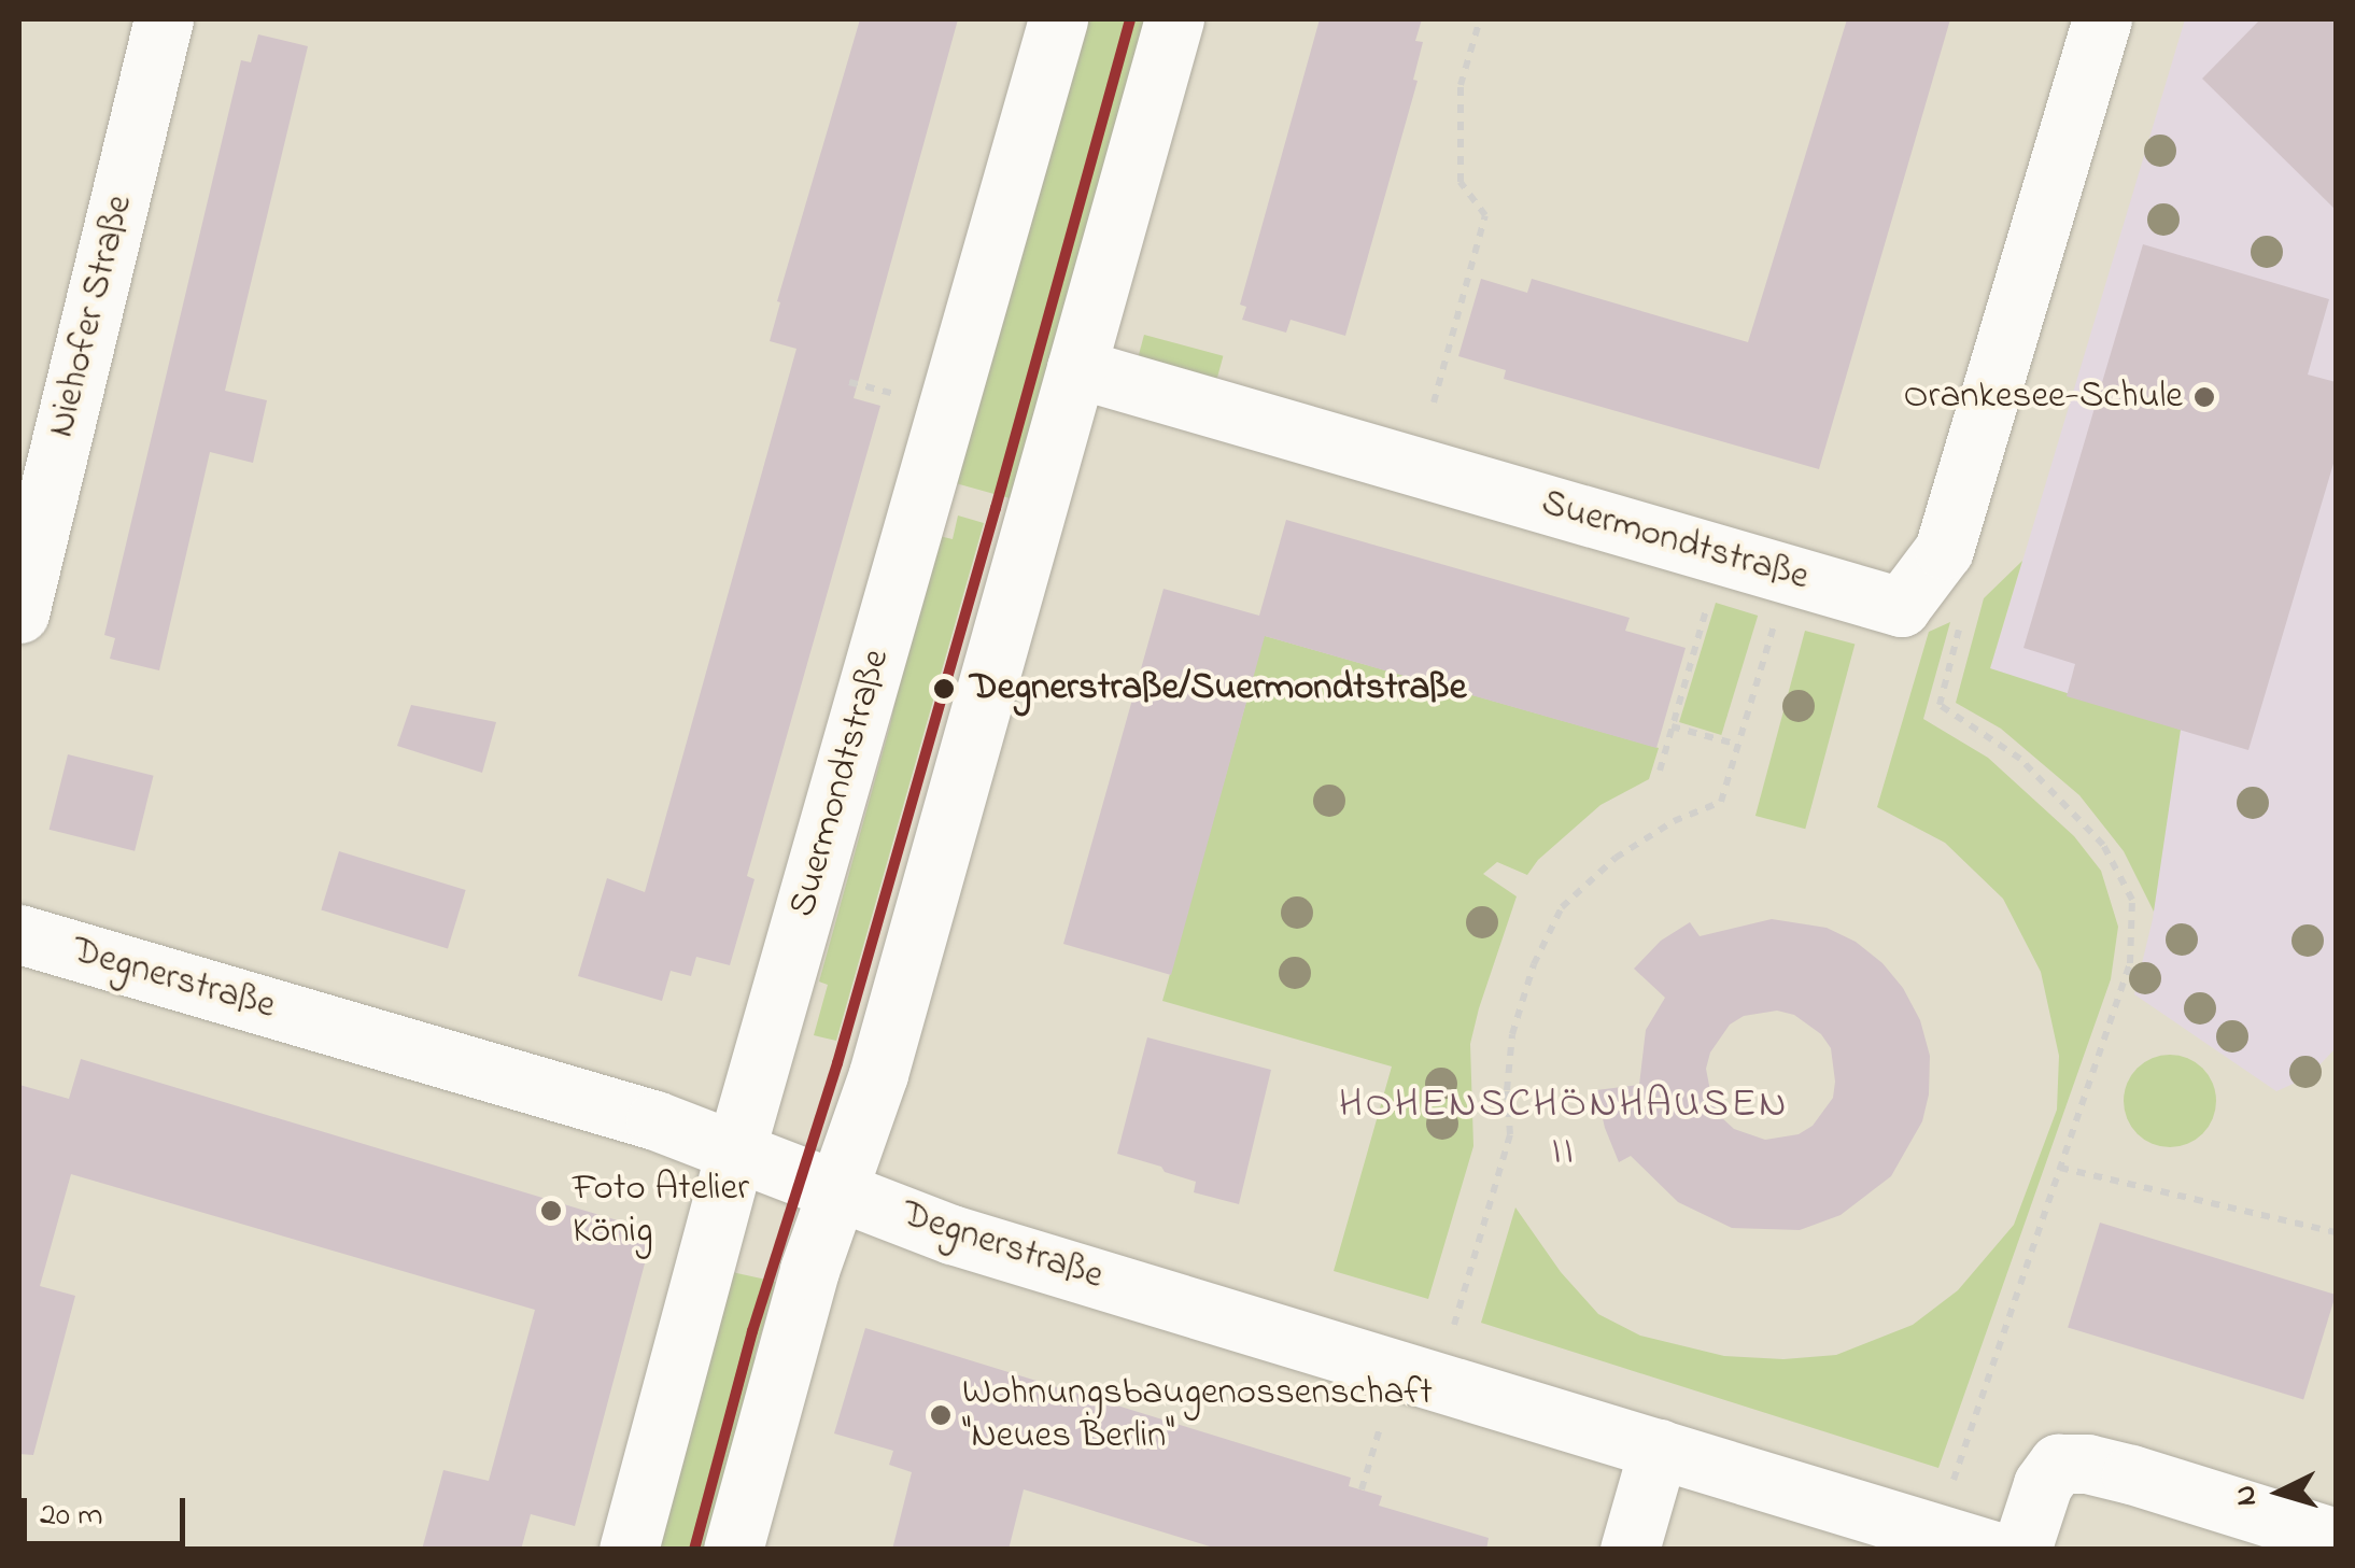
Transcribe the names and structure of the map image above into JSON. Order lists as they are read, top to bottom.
{
  "streets": {
    "street": ["Niehofer Straße", "Suermondtstraße", "Degnerstraße"]
  },
  "crossings": [
    ["Suermondtstraße", "Degnerstraße"]
  ],
  "districts": ["HOHENSCHÖNHAUSEN II"],
  "places": [
    "Orankesee-Schule",
    "Degnerstraße/Suermondtstraße",
    "Foto Atelier König",
    "Wohnungsbaugenossenschaft \"Neues Berlin\""
  ],
  "scale_bar": "20 m",
  "north": "left"
}
